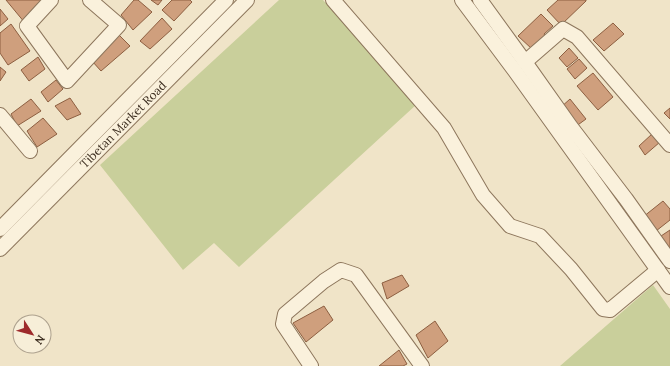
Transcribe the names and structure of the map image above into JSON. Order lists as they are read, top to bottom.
{
  "streets": {
    "street": ["Tibetan Market Road"]
  },
  "north": "bottom right"
}
